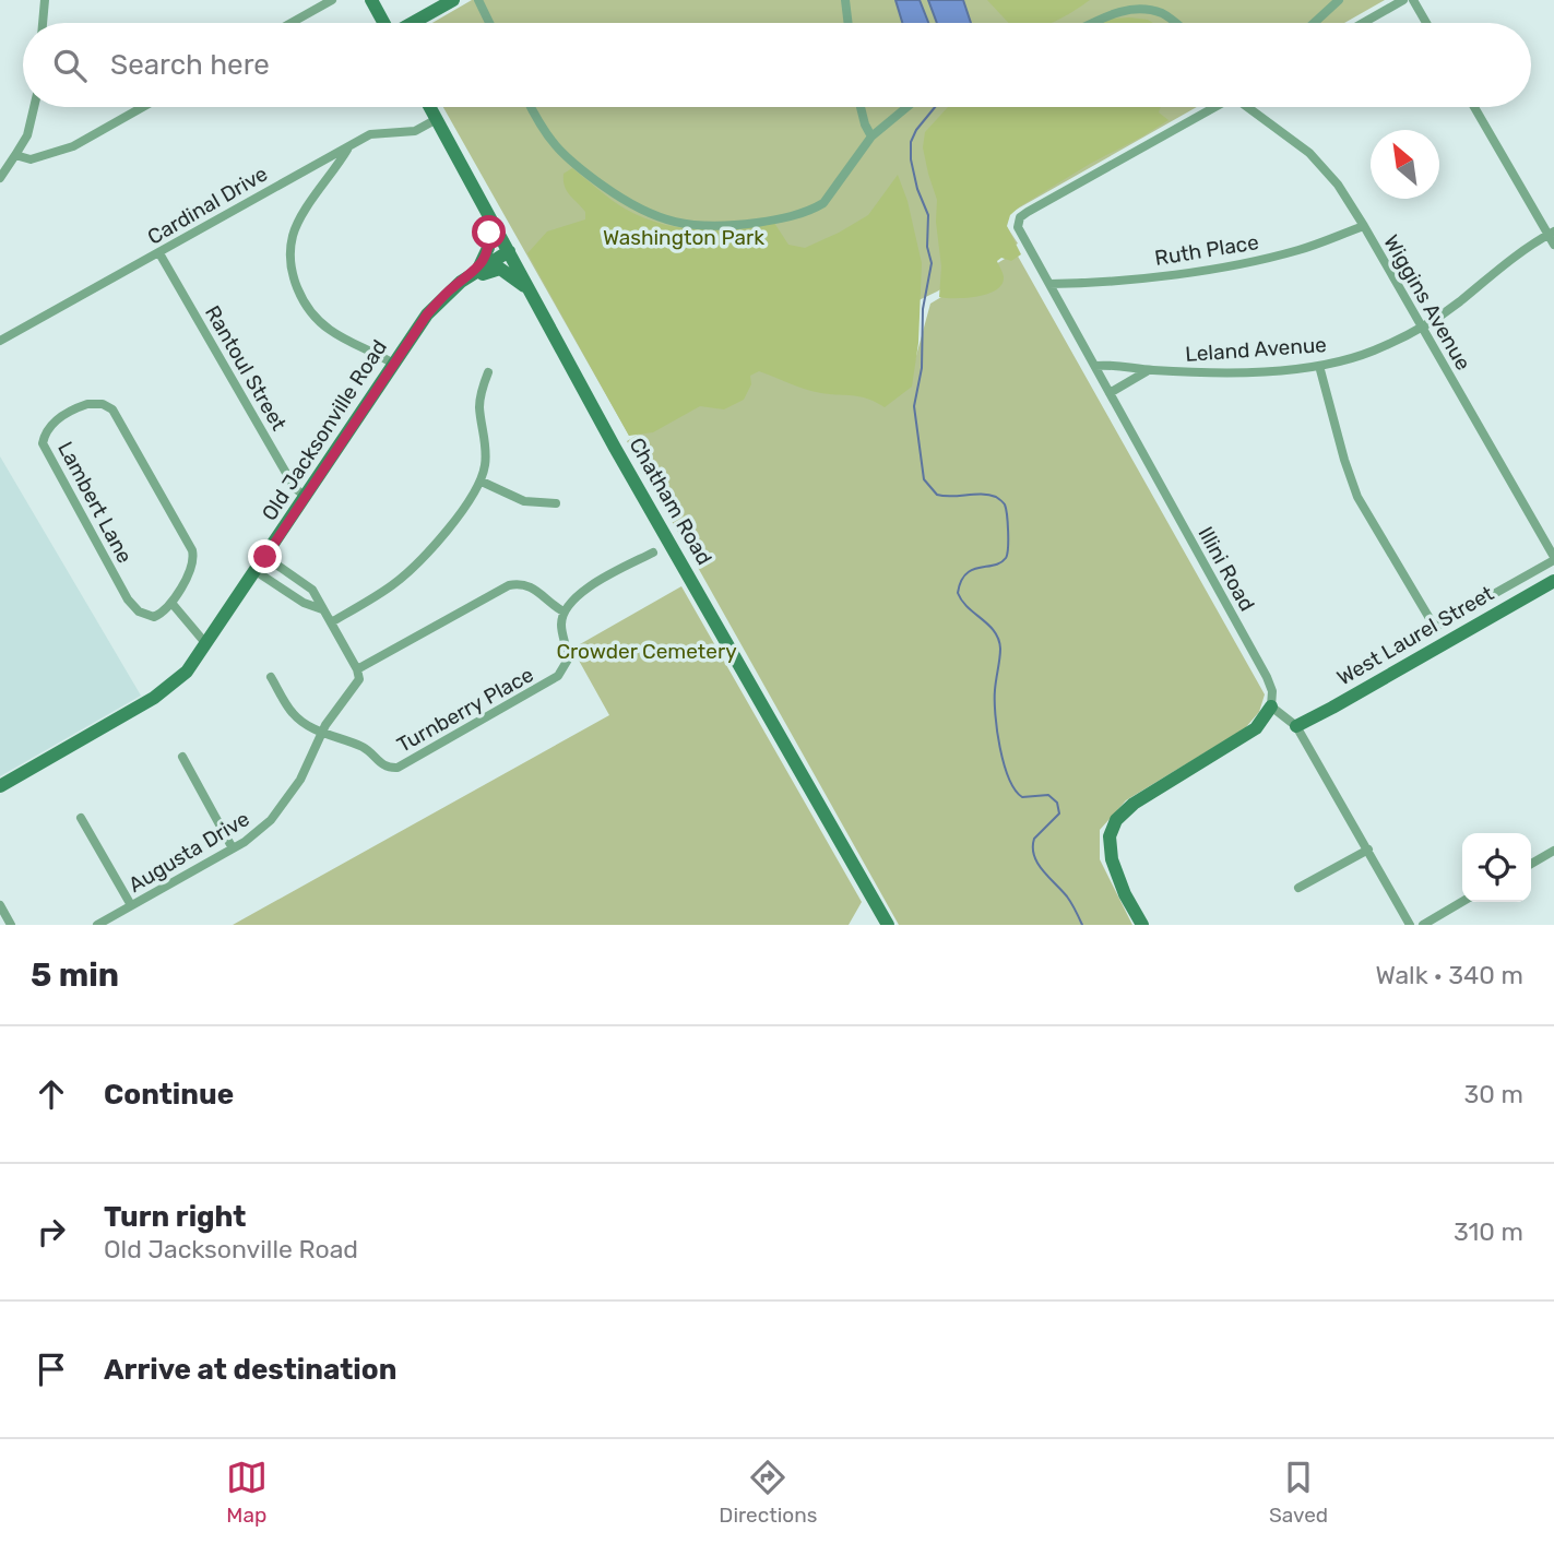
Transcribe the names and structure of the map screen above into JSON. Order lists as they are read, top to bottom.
{
  "streets": {
    "street": [
      "Cardinal Drive",
      "Ruth Place",
      "Wiggins Avenue",
      "Leland Avenue",
      "Rantoul Street",
      "Old Jacksonville Road",
      "Chatham Road",
      "Lambert Lane",
      "Illini Road",
      "West Laurel Street",
      "Turnberry Place",
      "Augusta Drive"
    ]
  },
  "crossings": [
    ["Cardinal Drive", "Rantoul Street"],
    ["Cardinal Drive", "Old Jacksonville Road"],
    ["Cardinal Drive", "Chatham Road"],
    ["Ruth Place", "Wiggins Avenue"],
    ["Ruth Place", "Illini Road"],
    ["Wiggins Avenue", "Leland Avenue"],
    ["Wiggins Avenue", "West Laurel Street"],
    ["Leland Avenue", "Illini Road"],
    ["Leland Avenue", "West Laurel Street"],
    ["Rantoul Street", "Old Jacksonville Road"],
    ["Old Jacksonville Road", "Chatham Road"],
    ["Turnberry Place", "Augusta Drive"]
  ],
  "parks": ["Washington Park", "Crowder Cemetery"],
  "north": "top left",
  "page": {
    "search": "Search here",
    "heading": ["5 min", "Walk · 340 m"],
    "list": [
      ["Continue", "30 m"],
      ["Turn right", "Old Jacksonville Road", "310 m"],
      "Arrive at destination"
    ],
    "nav": ["Map", "Directions", "Saved"]
  }
}
